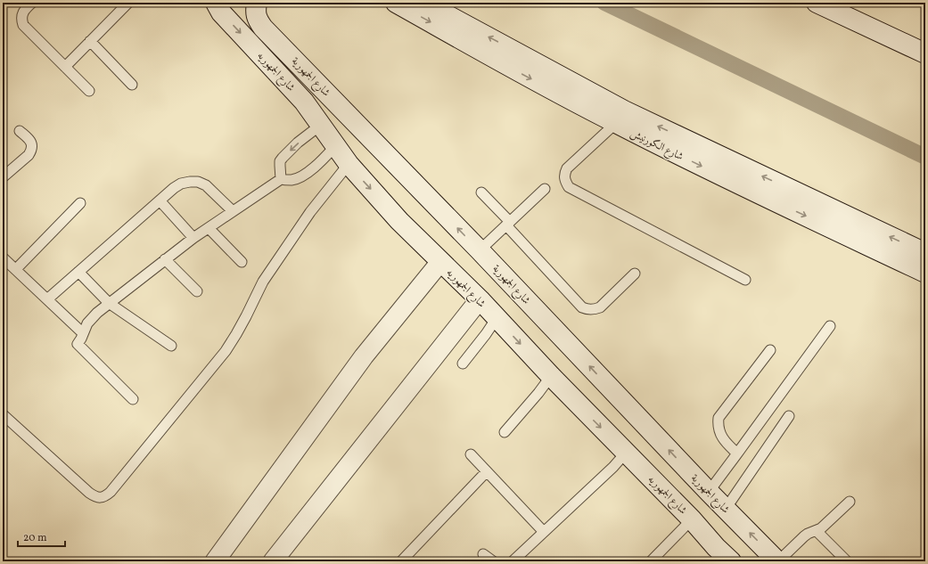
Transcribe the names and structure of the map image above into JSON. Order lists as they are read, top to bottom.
{
  "streets": {
    "main road": ["شارع الجمهوريه", "شارع الجمهورية", "شارع الكورنيش"]
  },
  "one_way": ["شارع الجمهوريه", "شارع الجمهورية"],
  "scale_bar": "20 m"
}
